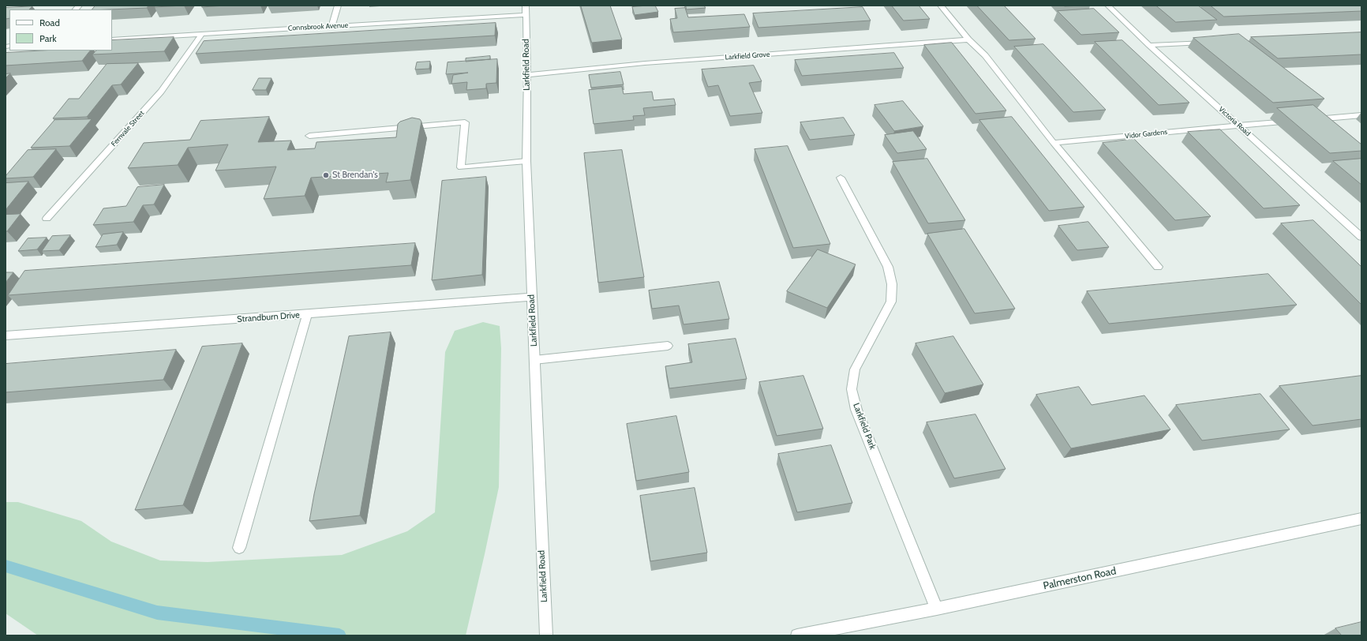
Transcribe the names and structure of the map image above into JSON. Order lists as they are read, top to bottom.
{
  "streets": {
    "street": [
      "Connsbrook Avenue",
      "Larkfield Grove",
      "Larkfield Road",
      "Victoria Road",
      "Fernvale Street",
      "Vidor Gardens",
      "Strandburn Drive",
      "Larkfield Park",
      "Palmerston Road"
    ]
  },
  "crossings": [
    ["Connsbrook Avenue", "Larkfield Road"],
    ["Connsbrook Avenue", "Fernvale Street"],
    ["Larkfield Grove", "Larkfield Road"],
    ["Larkfield Road", "Strandburn Drive"],
    ["Victoria Road", "Vidor Gardens"],
    ["Larkfield Park", "Palmerston Road"]
  ],
  "places": ["St Brendan's"],
  "legend": ["Road", "Park"]
}
